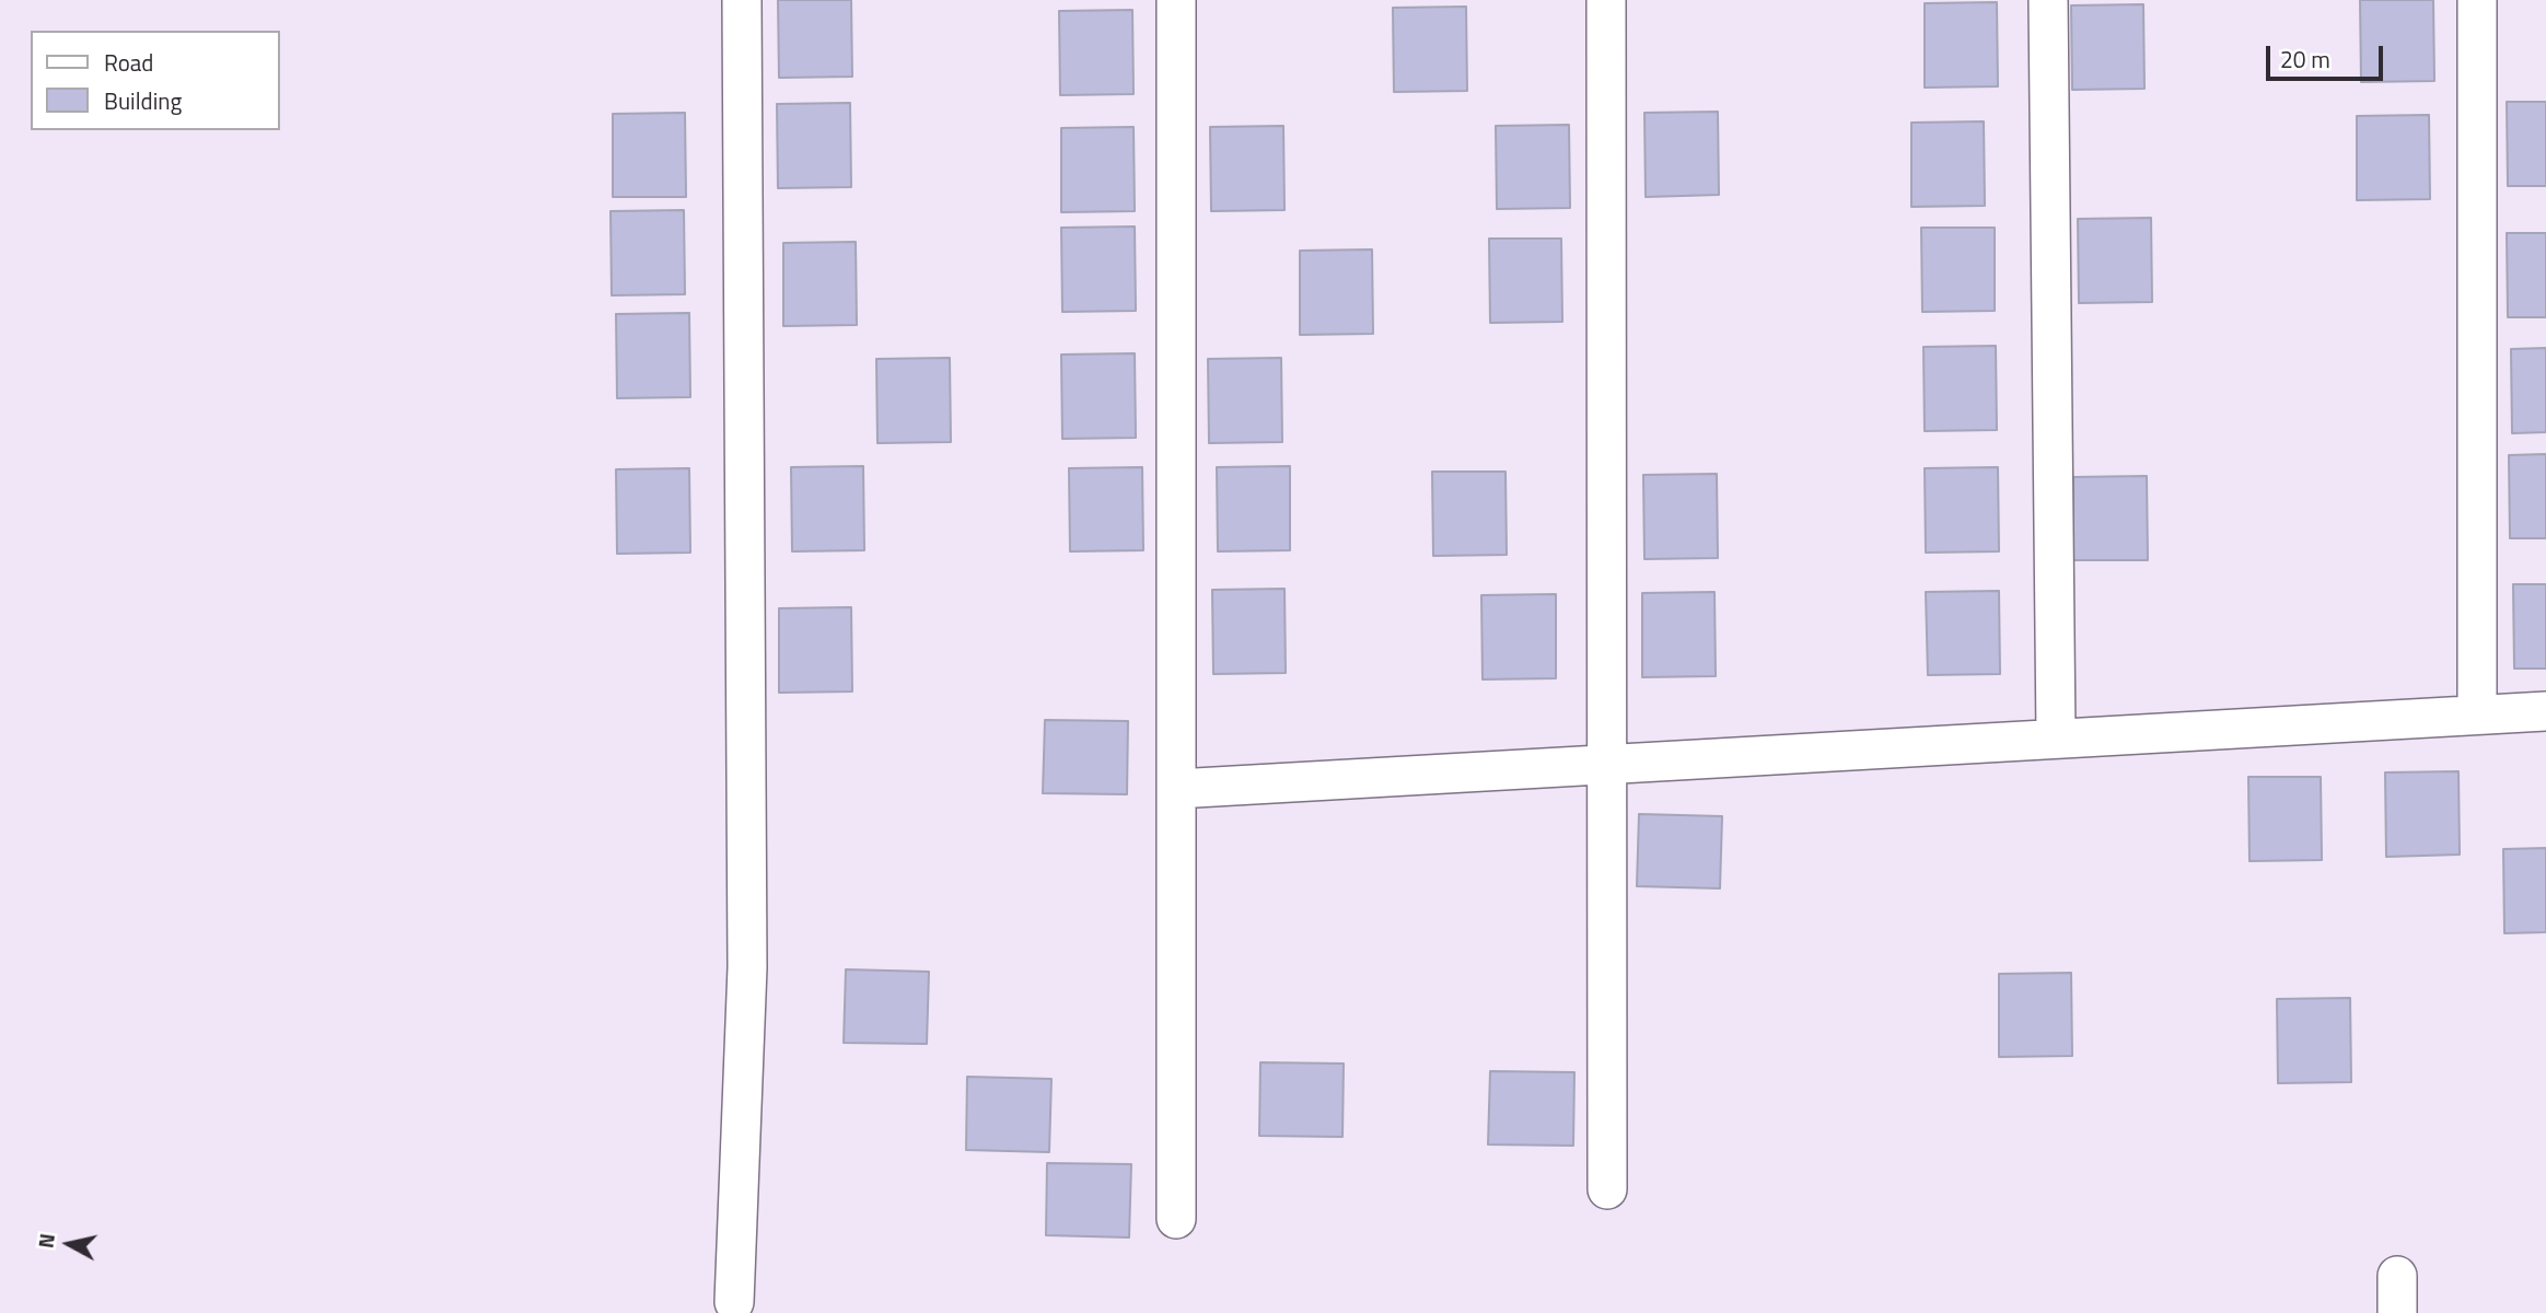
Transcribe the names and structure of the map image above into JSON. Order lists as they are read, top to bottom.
{
  "legend": ["Road", "Building"],
  "scale_bar": "20 m",
  "north": "left"
}
